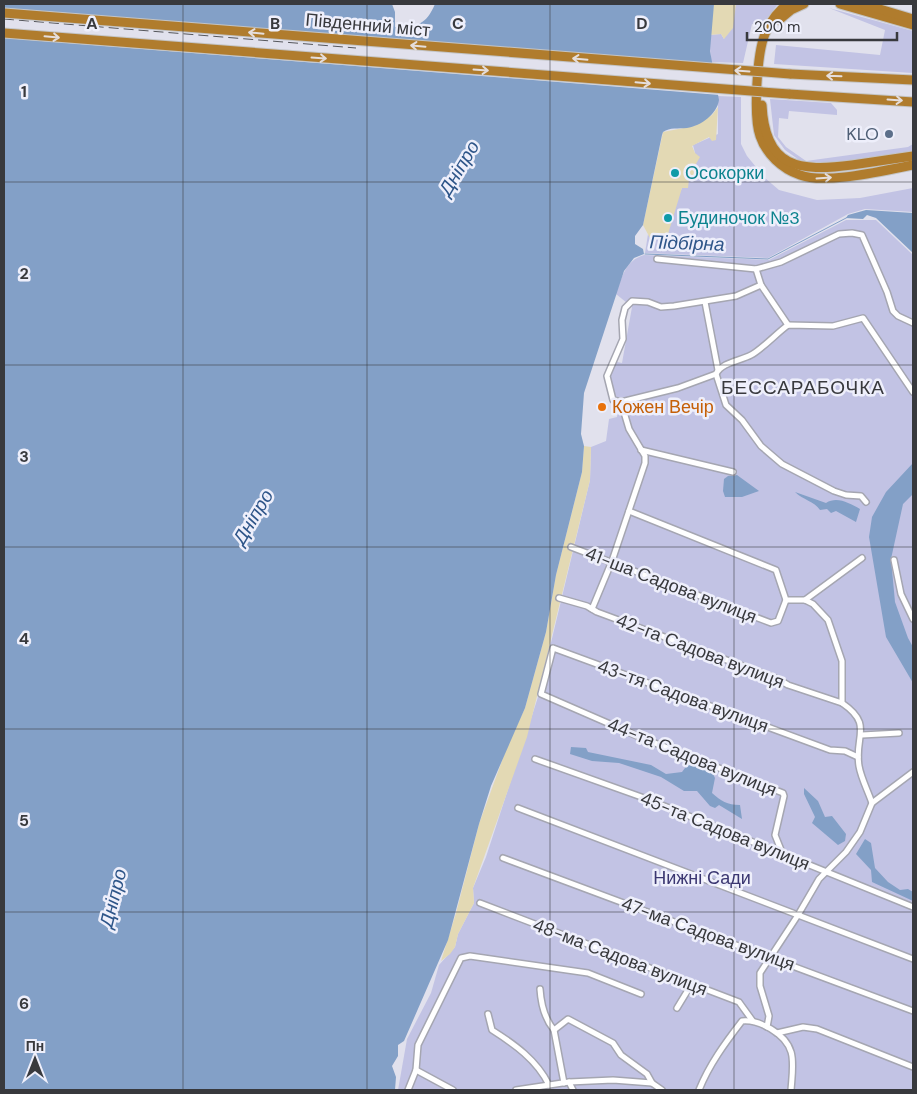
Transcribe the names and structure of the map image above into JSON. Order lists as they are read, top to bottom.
{
  "streets": {
    "highway": ["Південний міст"],
    "street": [
      "41-ша Садова вулиця",
      "42-га Садова вулиця",
      "43-тя Садова вулиця",
      "44-та Садова вулиця",
      "45-та Садова вулиця",
      "47-ма Садова вулиця",
      "48-ма Садова вулиця"
    ]
  },
  "crossings": [
    ["43-тя Садова вулиця", "44-та Садова вулиця"],
    ["44-та Садова вулиця", "45-та Садова вулиця"]
  ],
  "districts": ["БЕССАРАБОЧКА"],
  "water": ["Дніпро", "Підбірна"],
  "parks": ["Нижні Сади"],
  "places": [
    "KLO",
    "Осокорки",
    "Будиночок №3",
    "Кожен Вечір"
  ],
  "scale_bar": "200 m",
  "north": "top",
  "grid": {
    "columns": [
      "A",
      "B",
      "C",
      "D"
    ],
    "rows": [
      "1",
      "2",
      "3",
      "4",
      "5",
      "6"
    ]
  }
}
